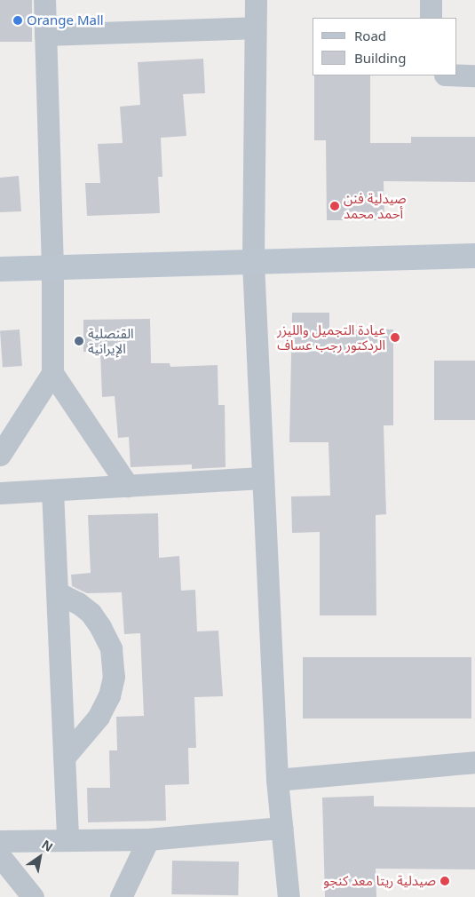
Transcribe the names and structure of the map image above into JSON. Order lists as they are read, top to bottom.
{
  "places": [
    "Orange Mall",
    "صيدلية فنن أحمد محمد",
    "عيادة التجميل والليزر الردكتور رجب عساف",
    "القنصلية الإيرانية",
    "صيدلية ريتا معد كنجو"
  ],
  "legend": ["Road", "Building"],
  "north": "top right"
}
